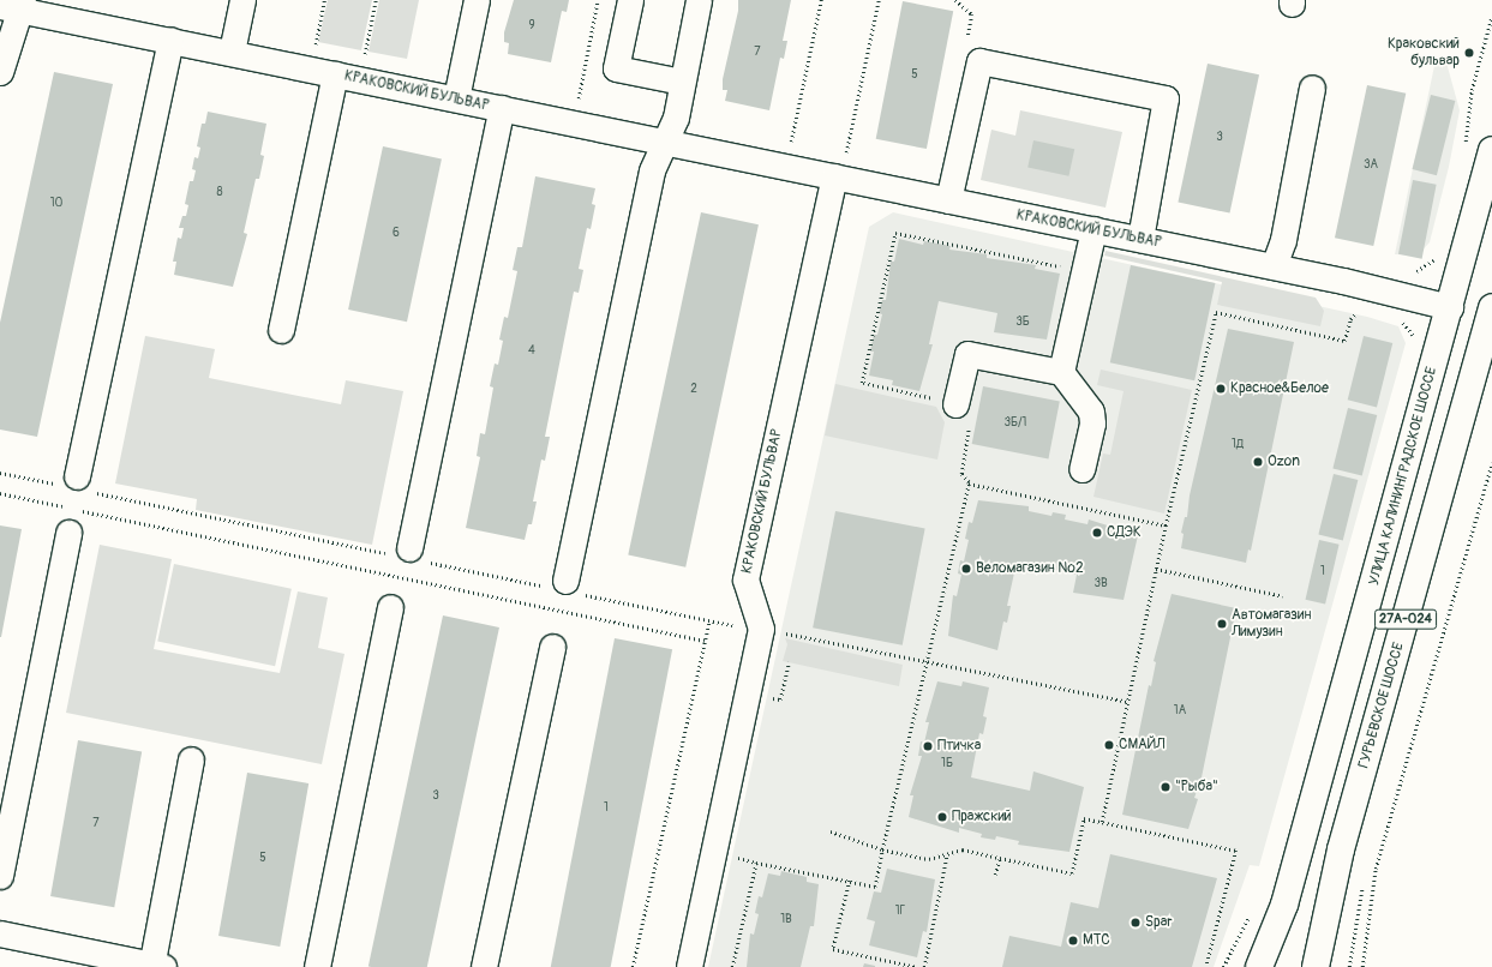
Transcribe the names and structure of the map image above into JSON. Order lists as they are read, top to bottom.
{
  "streets": {
    "main road": ["УЛИЦА КАЛИНИНГРАДСКОЕ ШОССЕ", "27А-024", "ГУРЬЕВСКОЕ ШОССЕ"],
    "street": ["КРАКОВСКИЙ БУЛЬВАР"]
  },
  "crossings": [
    ["КРАКОВСКИЙ БУЛЬВАР", "УЛИЦА КАЛИНИНГРАДСКОЕ ШОССЕ"]
  ],
  "places": [
    "Краковский бульвар",
    "Красное&Белое",
    "Ozon",
    "СДЭК",
    "Веломагазин №2",
    "Автомагазин Лимузин",
    "СМАЙЛ",
    "Птичка",
    "\"Рыба\"",
    "Пражский",
    "Spar",
    "МТС"
  ],
  "house_numbers": [
    "9",
    "7",
    "5",
    "3",
    "3А",
    "8",
    "10",
    "6",
    "3Б",
    "4",
    "2",
    "3Б/1",
    "1Д",
    "1",
    "3В",
    "1А",
    "1Б",
    "3",
    "1",
    "7",
    "5",
    "1Г",
    "1В"
  ]
}
